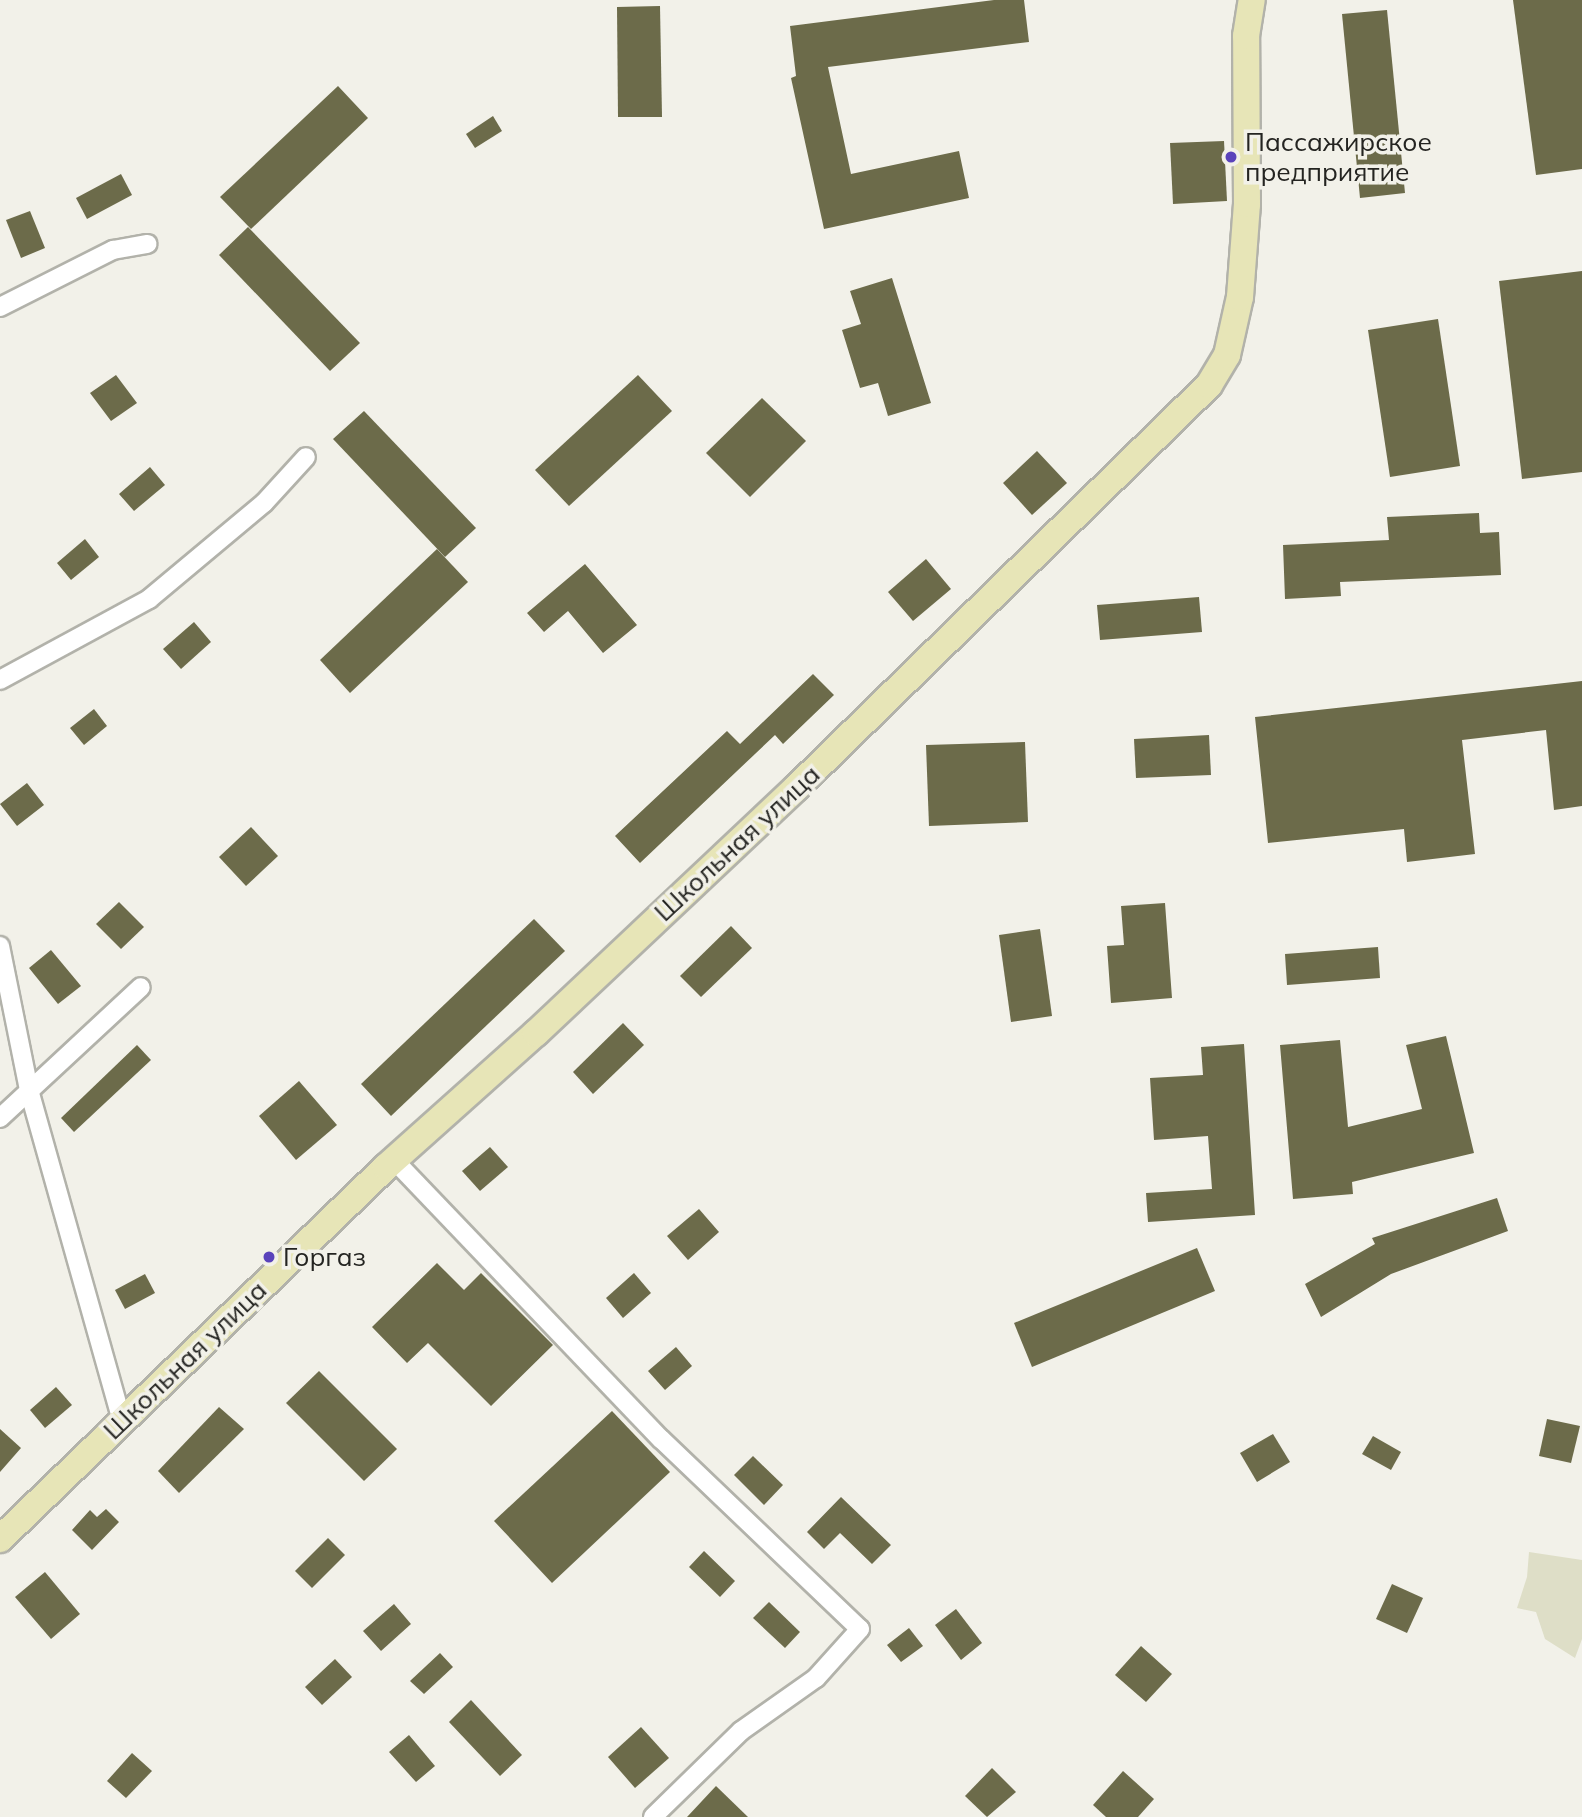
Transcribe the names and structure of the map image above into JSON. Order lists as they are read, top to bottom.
{
  "streets": {
    "main road": ["Школьная улица"]
  },
  "places": ["Пассажирское предприятие", "Горгаз"]
}
